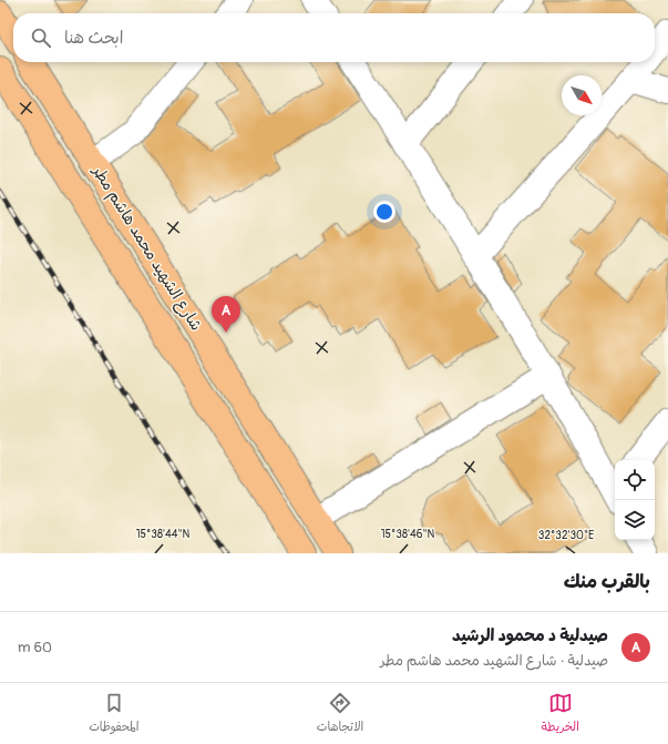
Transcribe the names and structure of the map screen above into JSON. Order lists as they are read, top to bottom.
{
  "streets": {
    "main road": ["شارع الشهيد محمد هاشم مطر"]
  },
  "north": "bottom right",
  "page": {
    "search": "ابحث هنا",
    "pins": "A",
    "heading": "بالقرب منك",
    "list": [
      {
        "mark": "A",
        "name": "صيدلية د محمود الرشيد",
        "note": "صيدلية · شارع الشهيد محمد هاشم مطر",
        "value": "60 m"
      }
    ],
    "nav": ["الخريطة", "الاتجاهات", "المحفوظات"]
  },
  "coordinates": ["15°38'44\"N", "15°38'46\"N", "32°32'30\"E"]
}
